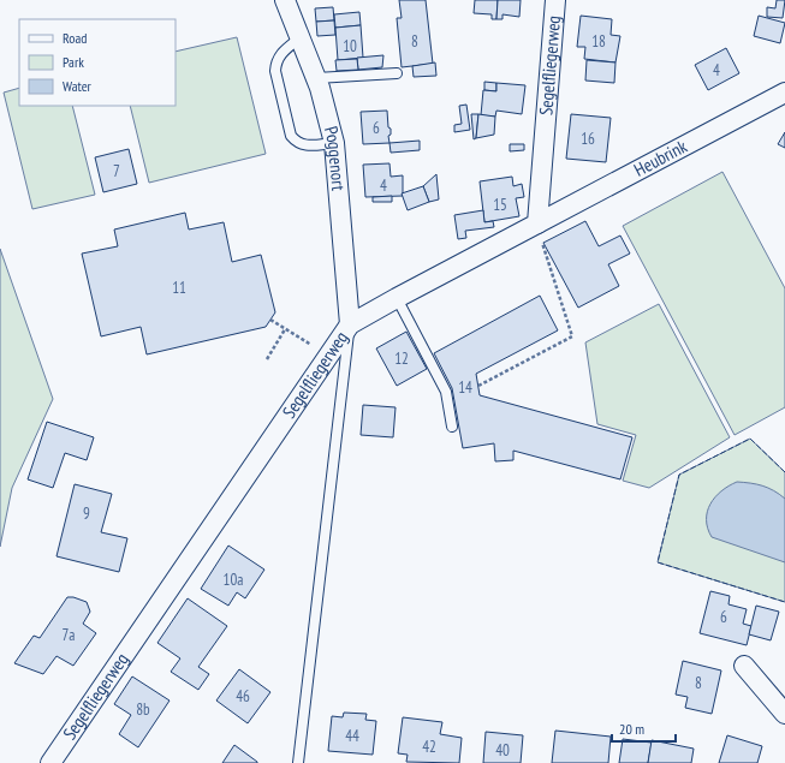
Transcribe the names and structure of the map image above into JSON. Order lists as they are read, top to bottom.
{
  "streets": {
    "street": ["Segelfliegerweg", "Poggenort", "Heubrink"]
  },
  "crossings": [
    ["Segelfliegerweg", "Poggenort"],
    ["Segelfliegerweg", "Heubrink"]
  ],
  "house_numbers": [
    "8",
    "18",
    "10",
    "4",
    "6",
    "16",
    "7",
    "4",
    "15",
    "11",
    "12",
    "14",
    "9",
    "10a",
    "6",
    "7a",
    "8",
    "46",
    "8b",
    "44",
    "42",
    "40"
  ],
  "legend": ["Road", "Park", "Water"],
  "scale_bar": "20 m"
}
